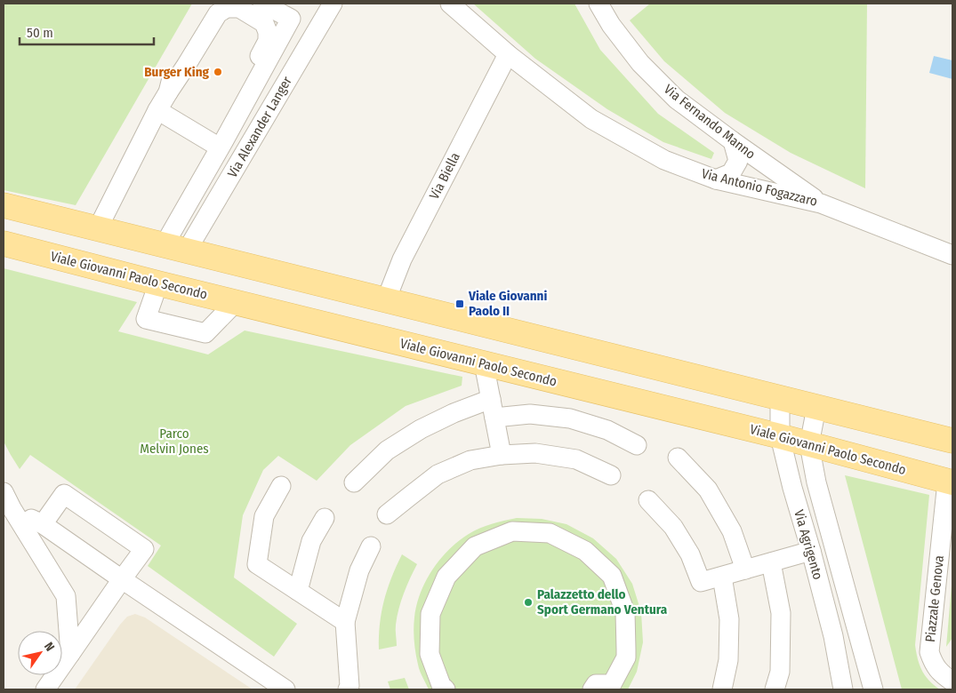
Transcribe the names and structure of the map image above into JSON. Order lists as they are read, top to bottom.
{
  "streets": {
    "main road": ["Viale Giovanni Paolo Secondo"],
    "street": [
      "Via Fernando Manno",
      "Via Alexander Langer",
      "Via Biella",
      "Via Antonio Fogazzaro",
      "Via Agrigento",
      "Piazzale Genova"
    ]
  },
  "crossings": [
    ["Via Fernando Manno", "Via Antonio Fogazzaro"],
    ["Via Biella", "Via Antonio Fogazzaro"],
    ["Viale Giovanni Paolo Secondo", "Via Agrigento"],
    ["Viale Giovanni Paolo Secondo", "Piazzale Genova"]
  ],
  "parks": ["Parco Melvin Jones"],
  "places": {
    "other": ["Burger King", "Palazzetto dello Sport Germano Ventura"],
    "transit": ["Viale Giovanni Paolo II"]
  },
  "scale_bar": "50 m",
  "north": "top right"
}
